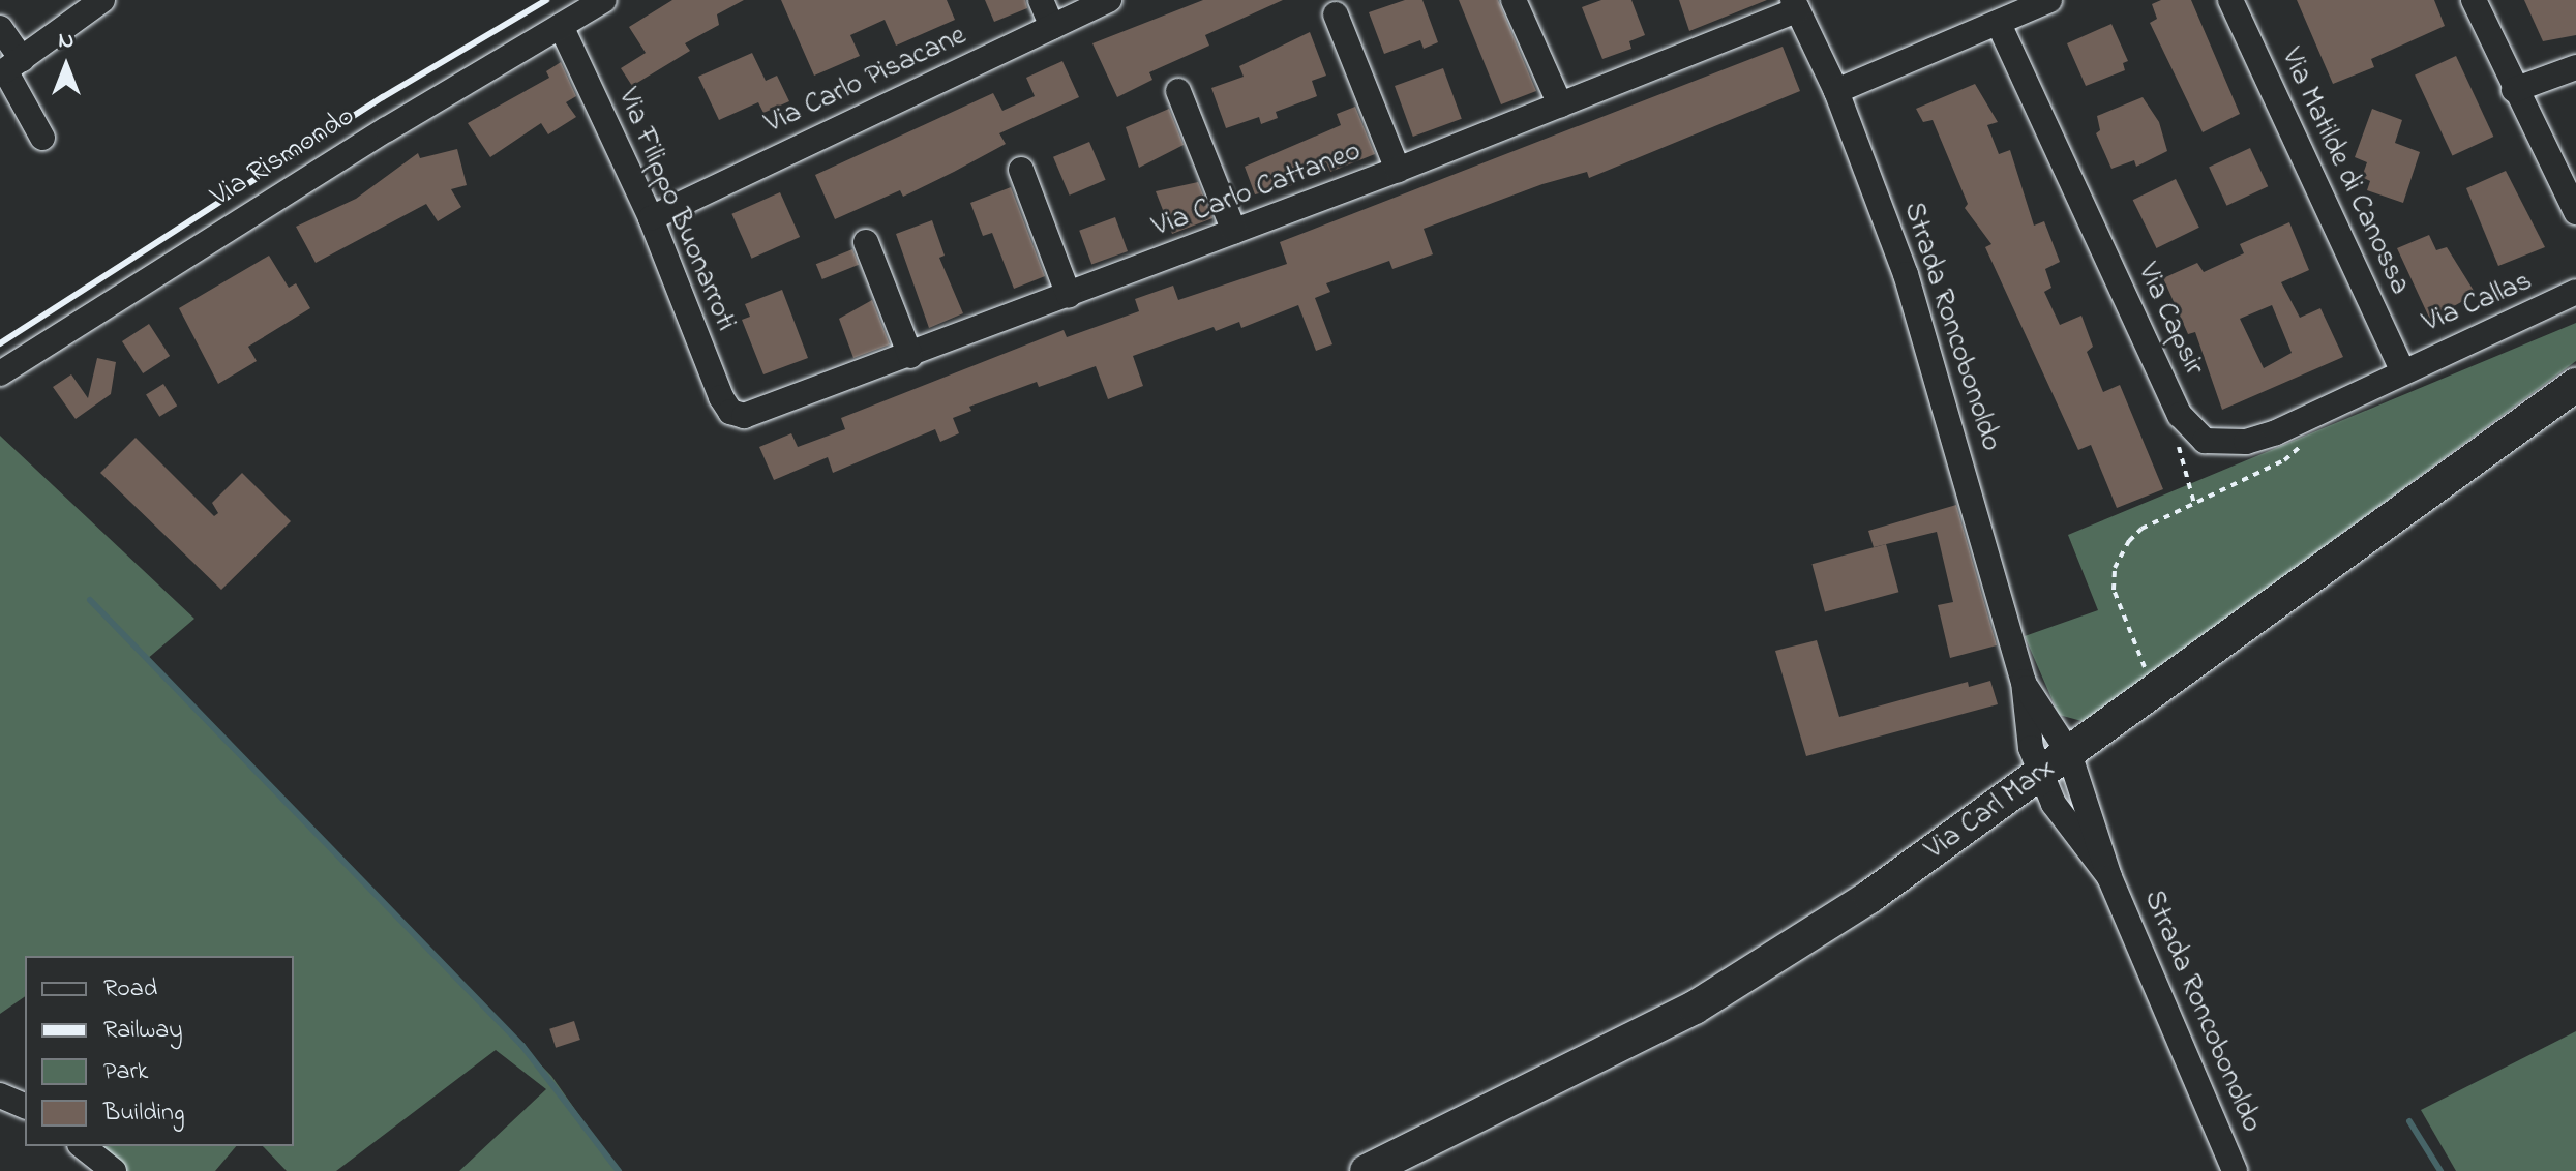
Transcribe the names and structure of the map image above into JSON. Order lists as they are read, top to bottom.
{
  "streets": {
    "main road": ["Via Carl Marx"],
    "street": [
      "Via Carlo Pisacane",
      "Via Rismondo",
      "Via Matilde di Canossa",
      "Via Carlo Cattaneo",
      "Via Filippo Buonarroti",
      "Via Callas",
      "Via Capsir",
      "Strada Roncobonoldo"
    ]
  },
  "crossings": [
    ["Via Carlo Pisacane", "Via Filippo Buonarroti"],
    ["Via Rismondo", "Via Filippo Buonarroti"],
    ["Via Matilde di Canossa", "Via Callas"],
    ["Via Carlo Cattaneo", "Via Filippo Buonarroti"],
    ["Via Carlo Cattaneo", "Strada Roncobonoldo"],
    ["Strada Roncobonoldo", "Via Carl Marx"]
  ],
  "legend": [
    "Road",
    "Railway",
    "Park",
    "Building"
  ],
  "north": "top"
}
